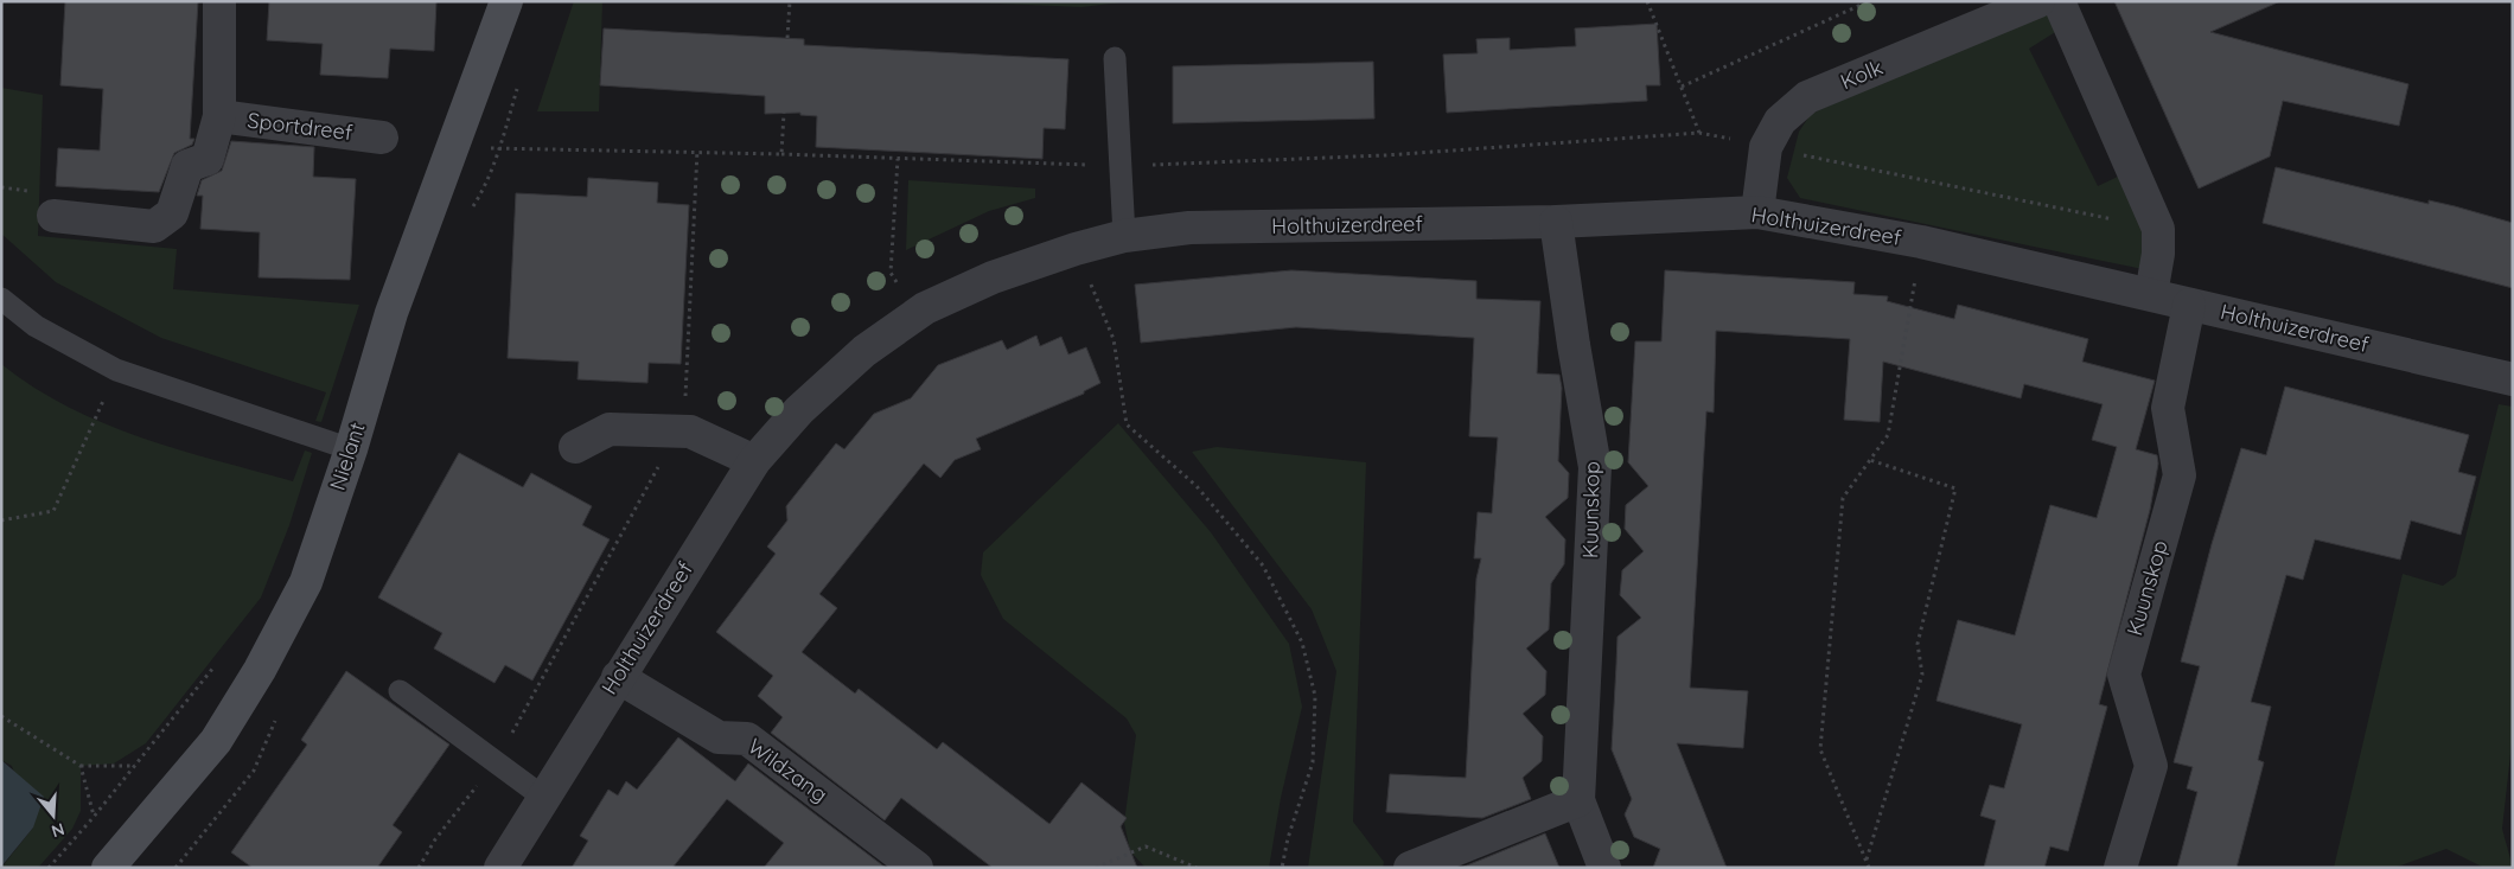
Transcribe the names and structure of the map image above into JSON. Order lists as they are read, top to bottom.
{
  "streets": {
    "street": [
      "Kolk",
      "Sportdreef",
      "Holthuizerdreef",
      "Nielant",
      "Kuunskop",
      "Wildzang"
    ]
  },
  "crossings": [
    ["Kolk", "Holthuizerdreef"],
    ["Holthuizerdreef", "Kuunskop"],
    ["Holthuizerdreef", "Wildzang"]
  ],
  "north": "bottom"
}
